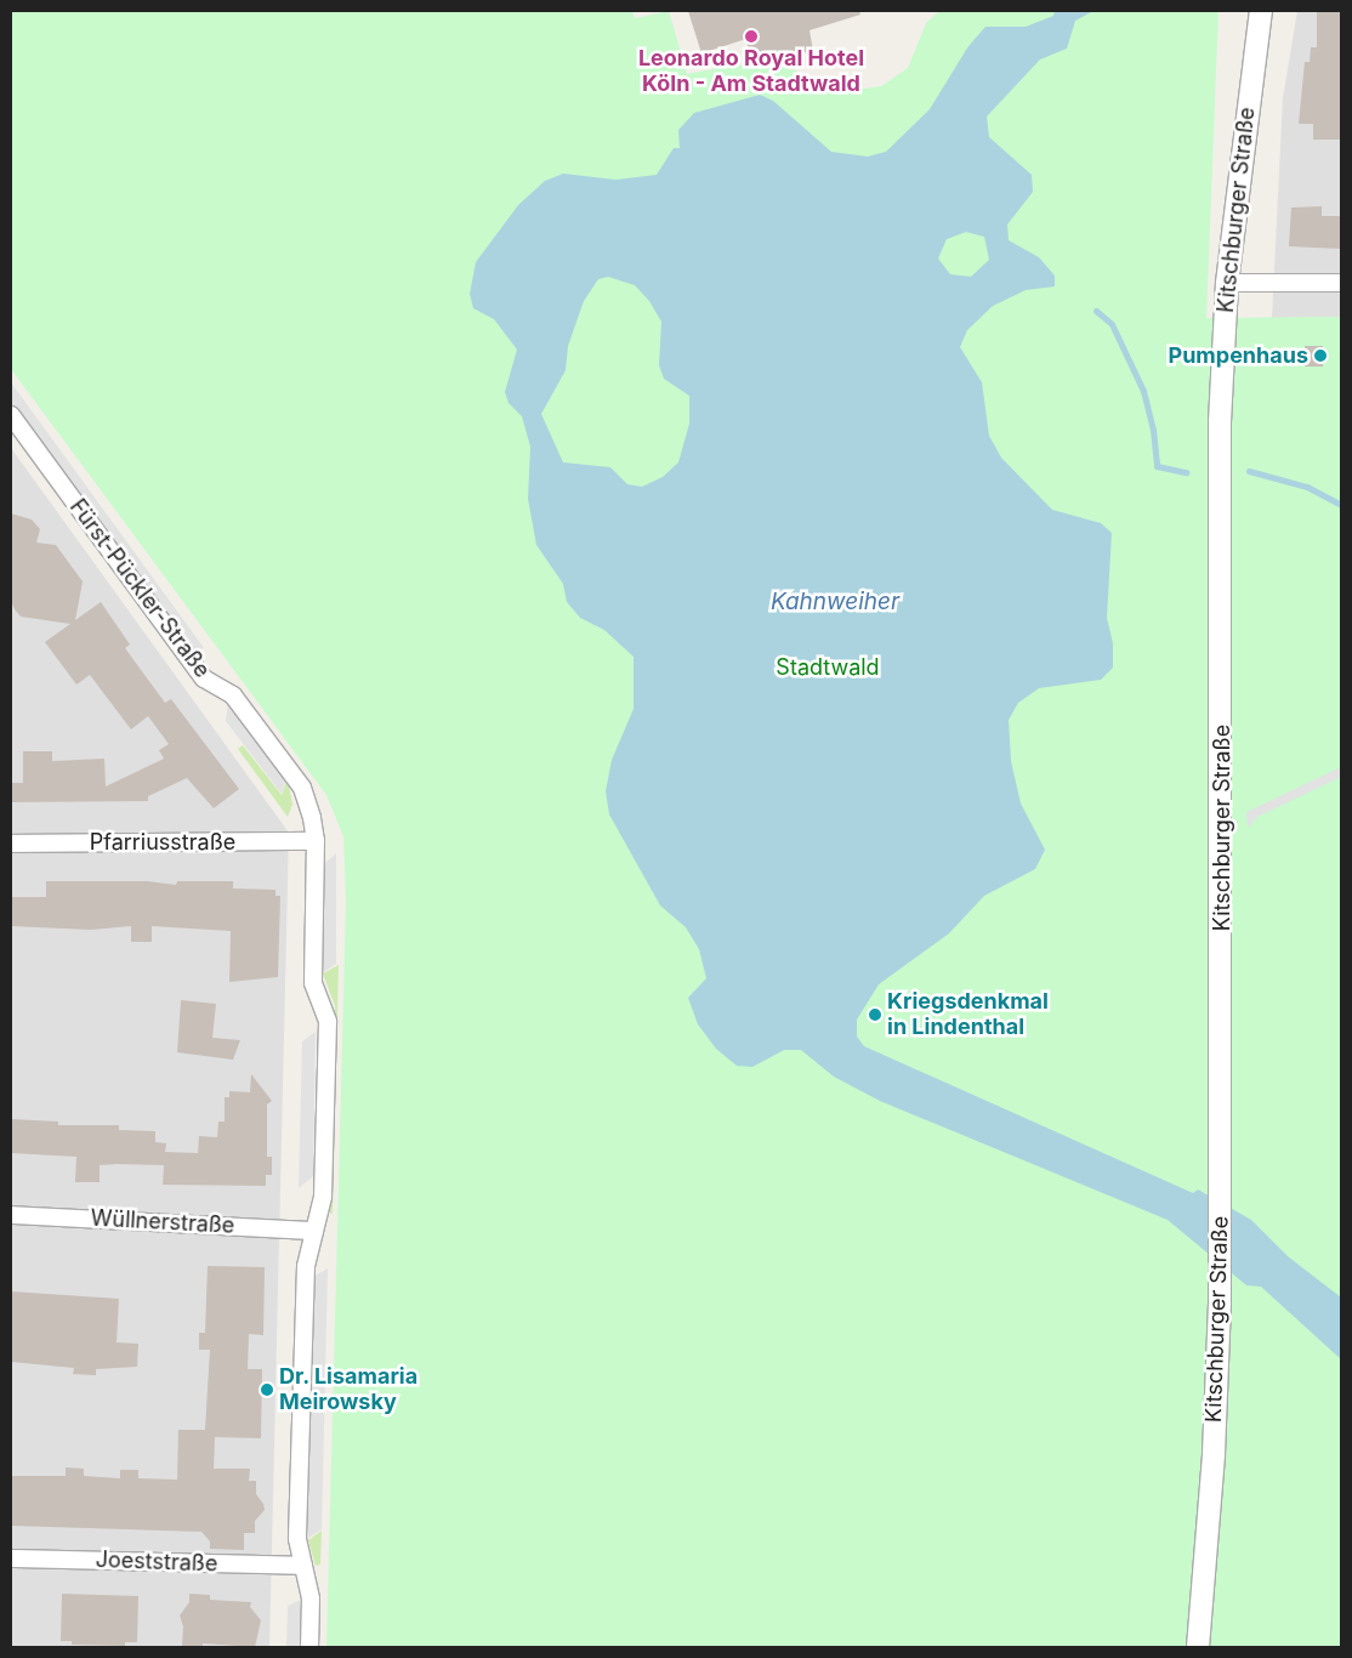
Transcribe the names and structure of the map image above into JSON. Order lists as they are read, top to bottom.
{
  "streets": {
    "street": [
      "Kitschburger Straße",
      "Fürst-Pückler-Straße",
      "Pfarriusstraße",
      "Wüllnerstraße",
      "Joeststraße"
    ]
  },
  "crossings": [
    ["Fürst-Pückler-Straße", "Pfarriusstraße"],
    ["Fürst-Pückler-Straße", "Wüllnerstraße"],
    ["Fürst-Pückler-Straße", "Joeststraße"]
  ],
  "water": ["Kahnweiher"],
  "parks": ["Stadtwald"],
  "places": [
    "Leonardo Royal Hotel Köln - Am Stadtwald",
    "Pumpenhaus",
    "Kriegsdenkmal in Lindenthal",
    "Dr. Lisamaria Meirowsky"
  ]
}
